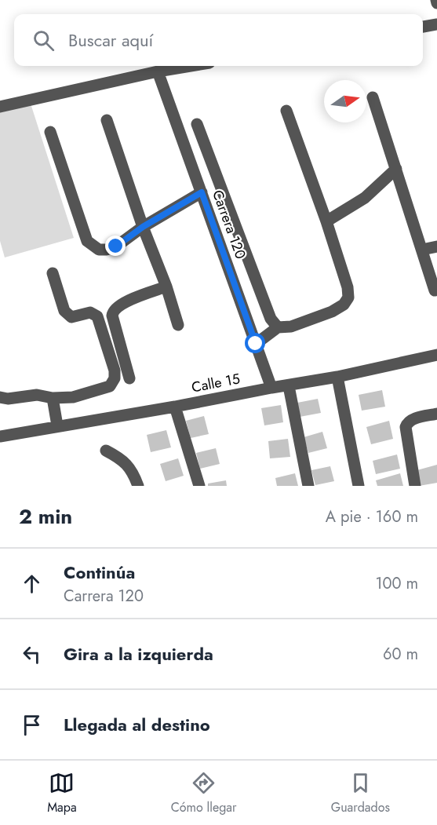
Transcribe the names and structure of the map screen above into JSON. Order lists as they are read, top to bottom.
{
  "streets": {
    "street": ["Carrera 120", "Calle 15"]
  },
  "crossings": [
    ["Carrera 120", "Calle 15"]
  ],
  "north": "right",
  "page": {
    "search": "Buscar aquí",
    "heading": ["2 min", "A pie · 160 m"],
    "list": [
      ["Continúa", "Carrera 120", "100 m"],
      ["Gira a la izquierda", "60 m"],
      "Llegada al destino"
    ],
    "nav": ["Mapa", "Cómo llegar", "Guardados"]
  }
}
